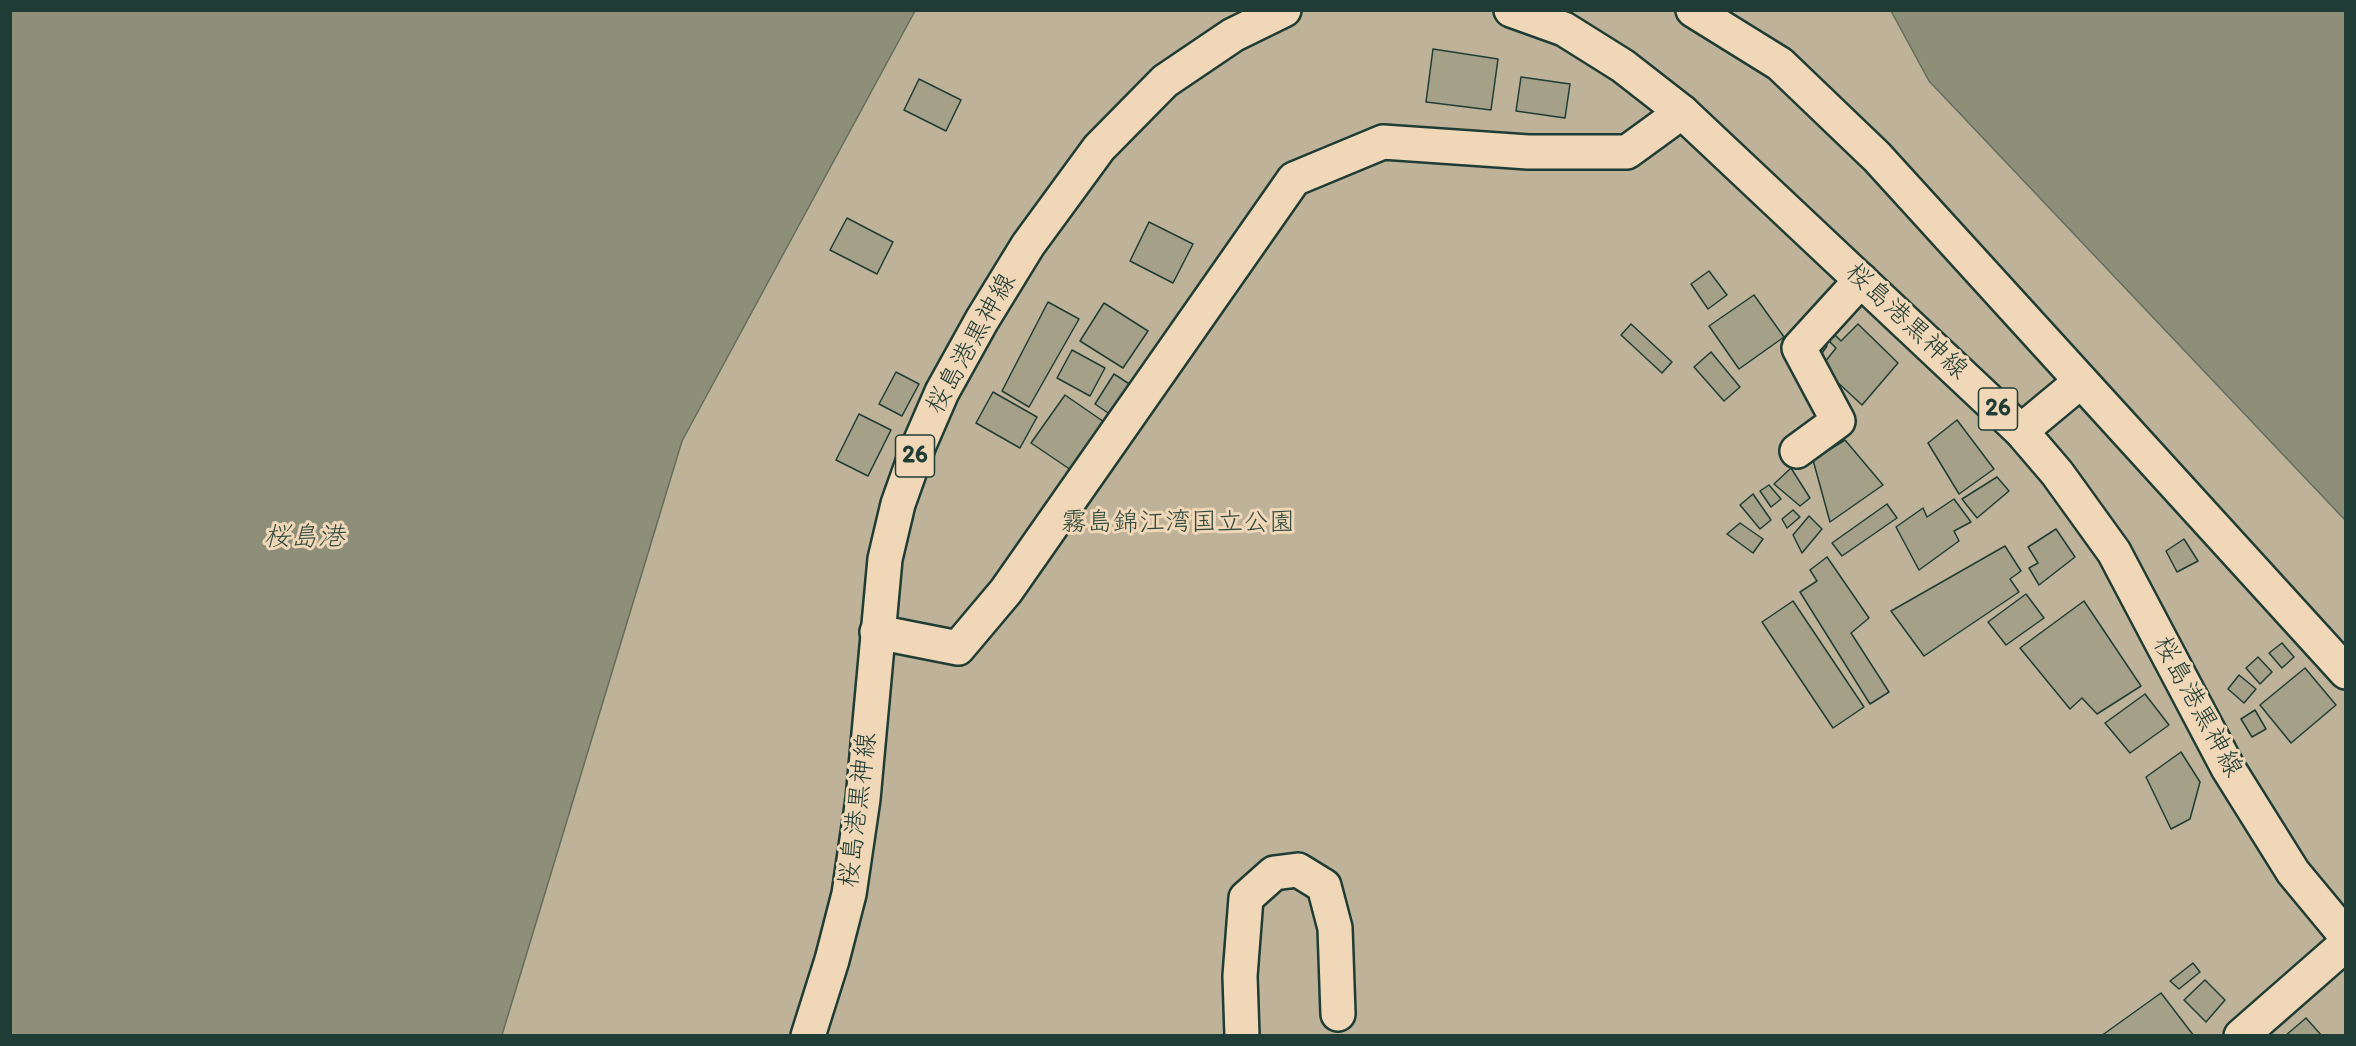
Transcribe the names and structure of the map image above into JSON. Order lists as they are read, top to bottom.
{
  "streets": {
    "main road": ["桜島港黒神線", "26"]
  },
  "water": ["桜島港"],
  "parks": ["霧島錦江湾国立公園"]
}
